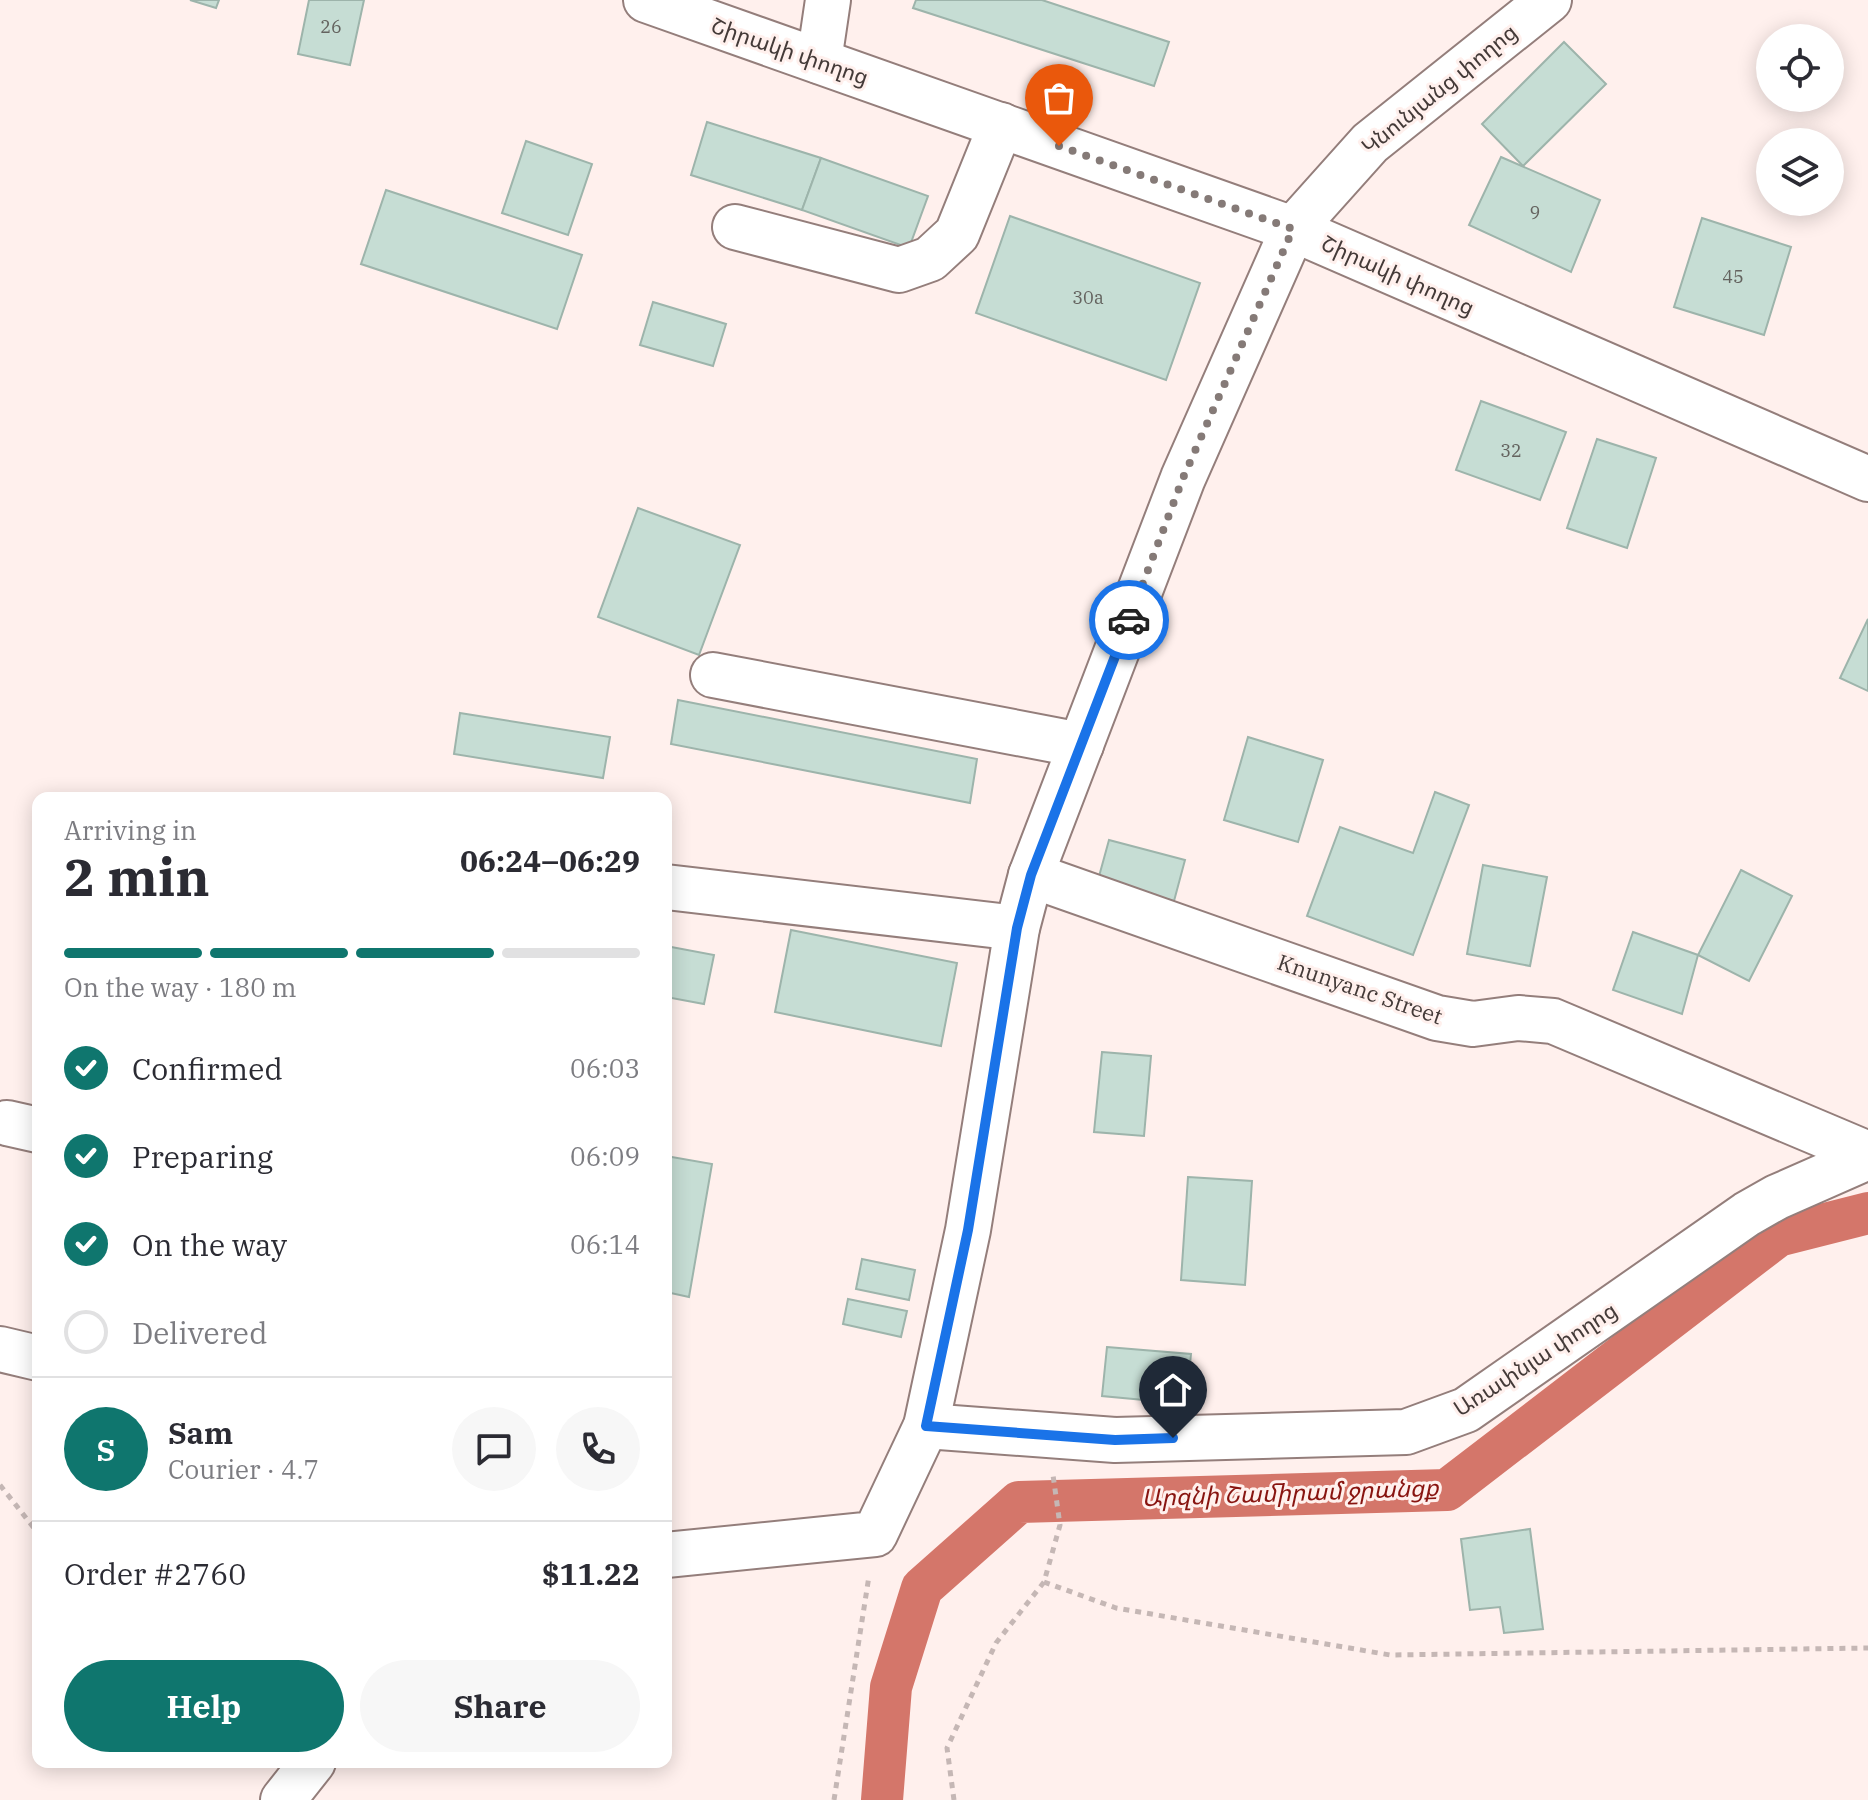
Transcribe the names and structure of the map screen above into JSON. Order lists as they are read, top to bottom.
{
  "streets": {
    "street": [
      "Շիրակի փողոց",
      "Կնունյանց փողոց",
      "Knunyanc Street",
      "Առափնյա փողոց"
    ]
  },
  "crossings": [
    ["Շիրակի փողոց", "Կնունյանց փողոց"],
    ["Կնունյանց փողոց", "Knunyanc Street"],
    ["Կնունյանց փողոց", "Առափնյա փողոց"],
    ["Knunyanc Street", "Առափնյա փողոց"]
  ],
  "water": ["Արզնի Շամիրամ ջրանցք"],
  "house_numbers": [
    "26",
    "9",
    "45",
    "30a",
    "32"
  ],
  "page": {
    "heading": ["2 min", "Arriving in", "06:24–06:29"],
    "panel": [
      "Sam",
      "Courier · 4.7",
      "Order #2760",
      "$11.22"
    ],
    "bar": "On the way · 180 m",
    "list": [
      ["Confirmed", "06:03"],
      ["Preparing", "06:09"],
      ["On the way", "06:14"],
      "Delivered"
    ],
    "round": "S",
    "buttons": ["Help", "Share"]
  }
}
